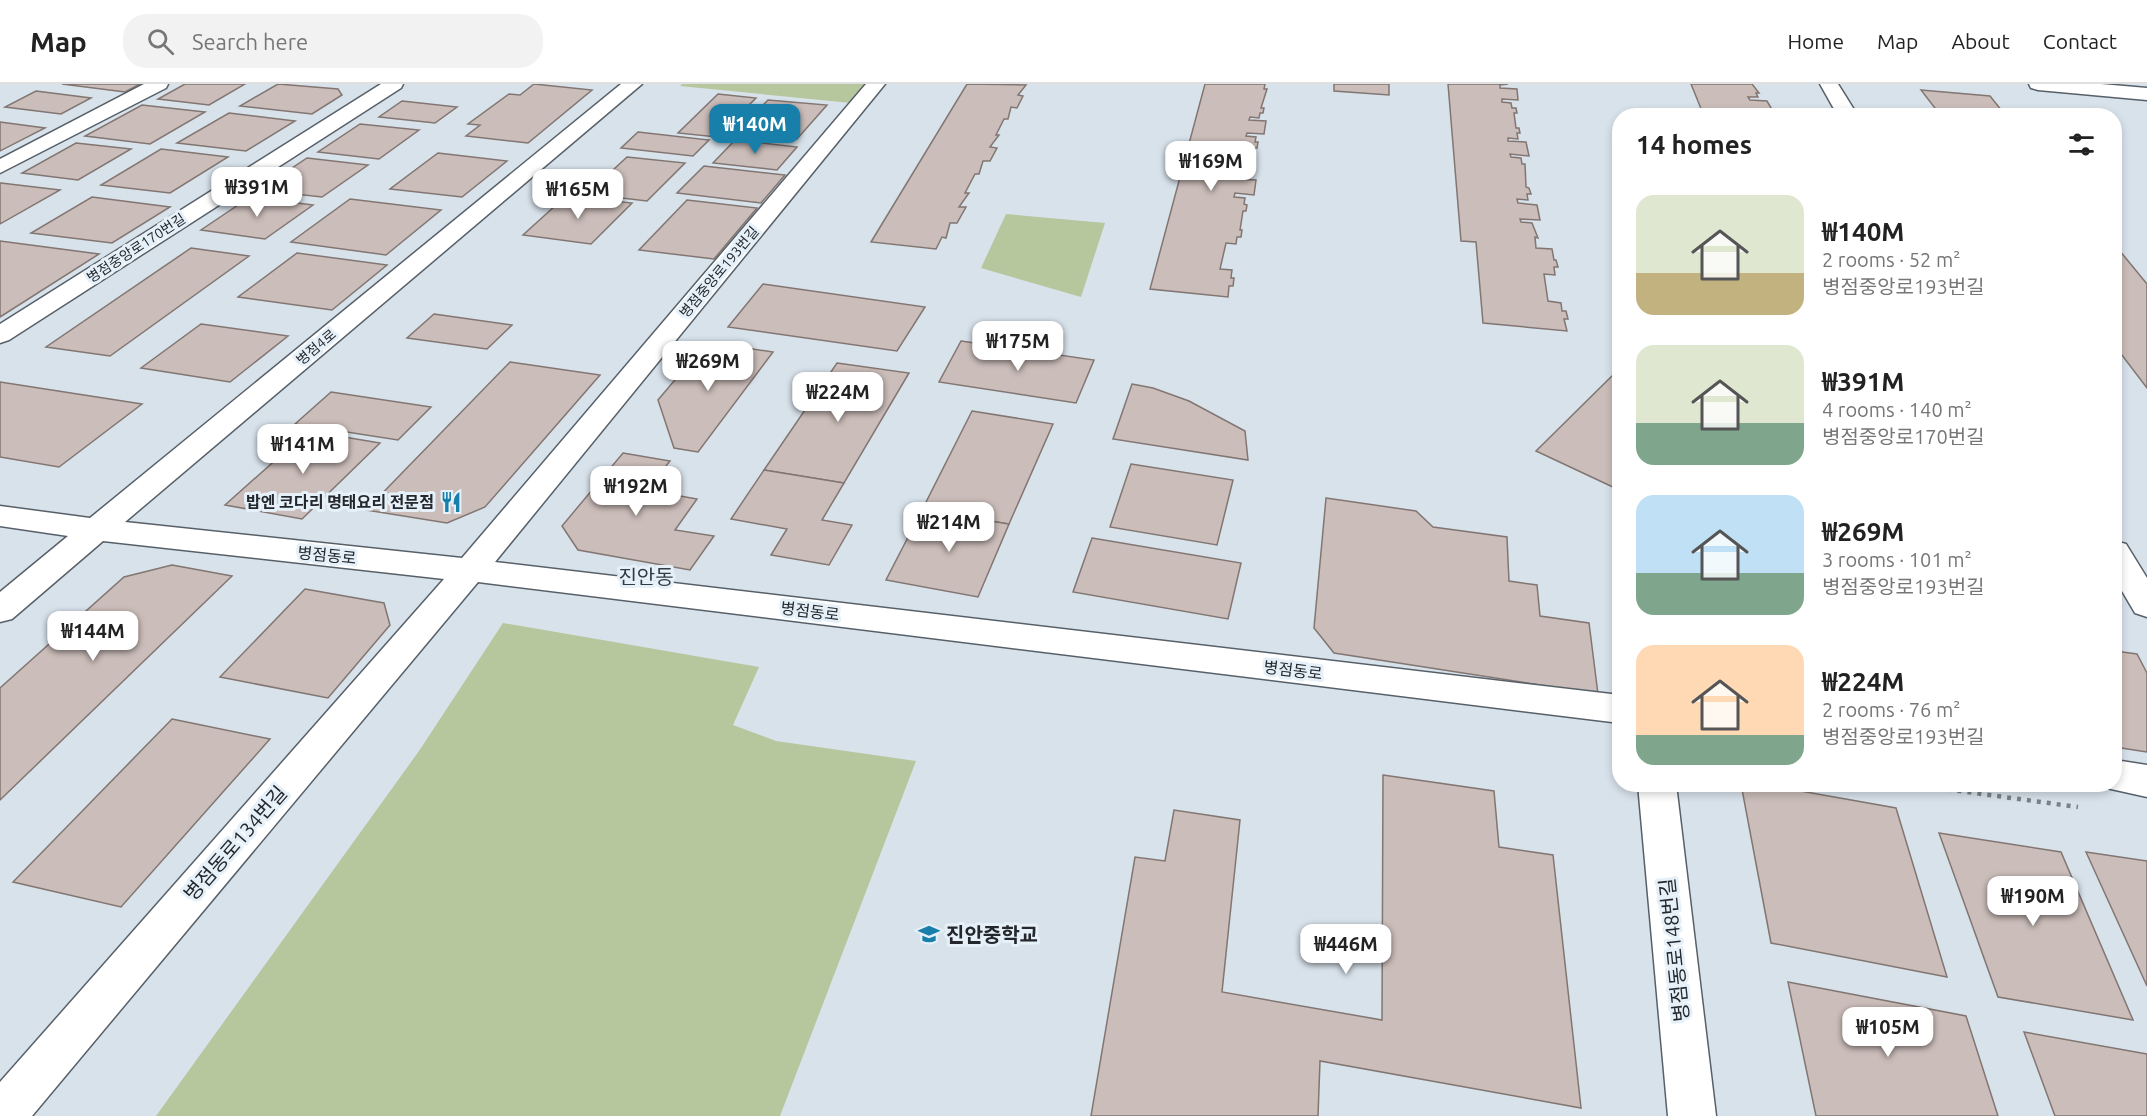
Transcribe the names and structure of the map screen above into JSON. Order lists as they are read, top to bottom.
{
  "streets": {
    "street": [
      "병점중앙로170번길",
      "병점중앙로193번길",
      "병점4로",
      "병점동로",
      "병점동로134번길",
      "병점동로148번길"
    ]
  },
  "crossings": [
    ["병점중앙로193번길", "병점동로"],
    ["병점중앙로193번길", "병점동로134번길"],
    ["병점4로", "병점동로"],
    ["병점동로", "병점동로134번길"]
  ],
  "districts": ["진안동"],
  "places": {
    "restaurant": ["밥엔 코다리 명태요리 전문점"],
    "school or university": ["진안중학교"]
  },
  "page": {
    "header": "Map",
    "search": "Search here",
    "nav": [
      "Home",
      "Map",
      "About",
      "Contact"
    ],
    "price": [
      "₩140M",
      "₩169M",
      "₩391M",
      "₩165M",
      "₩175M",
      "₩269M",
      "₩224M",
      "₩141M",
      "₩192M",
      "₩214M",
      "₩144M",
      "₩190M",
      "₩446M",
      "₩105M"
    ],
    "heading": "14 homes",
    "list": [
      {
        "name": "₩140M",
        "note": "2 rooms · 52 m² · 병점중앙로193번길"
      },
      {
        "name": "₩391M",
        "note": "4 rooms · 140 m² · 병점중앙로170번길"
      },
      {
        "name": "₩269M",
        "note": "3 rooms · 101 m² · 병점중앙로193번길"
      },
      {
        "name": "₩224M",
        "note": "2 rooms · 76 m² · 병점중앙로193번길"
      }
    ]
  }
}
